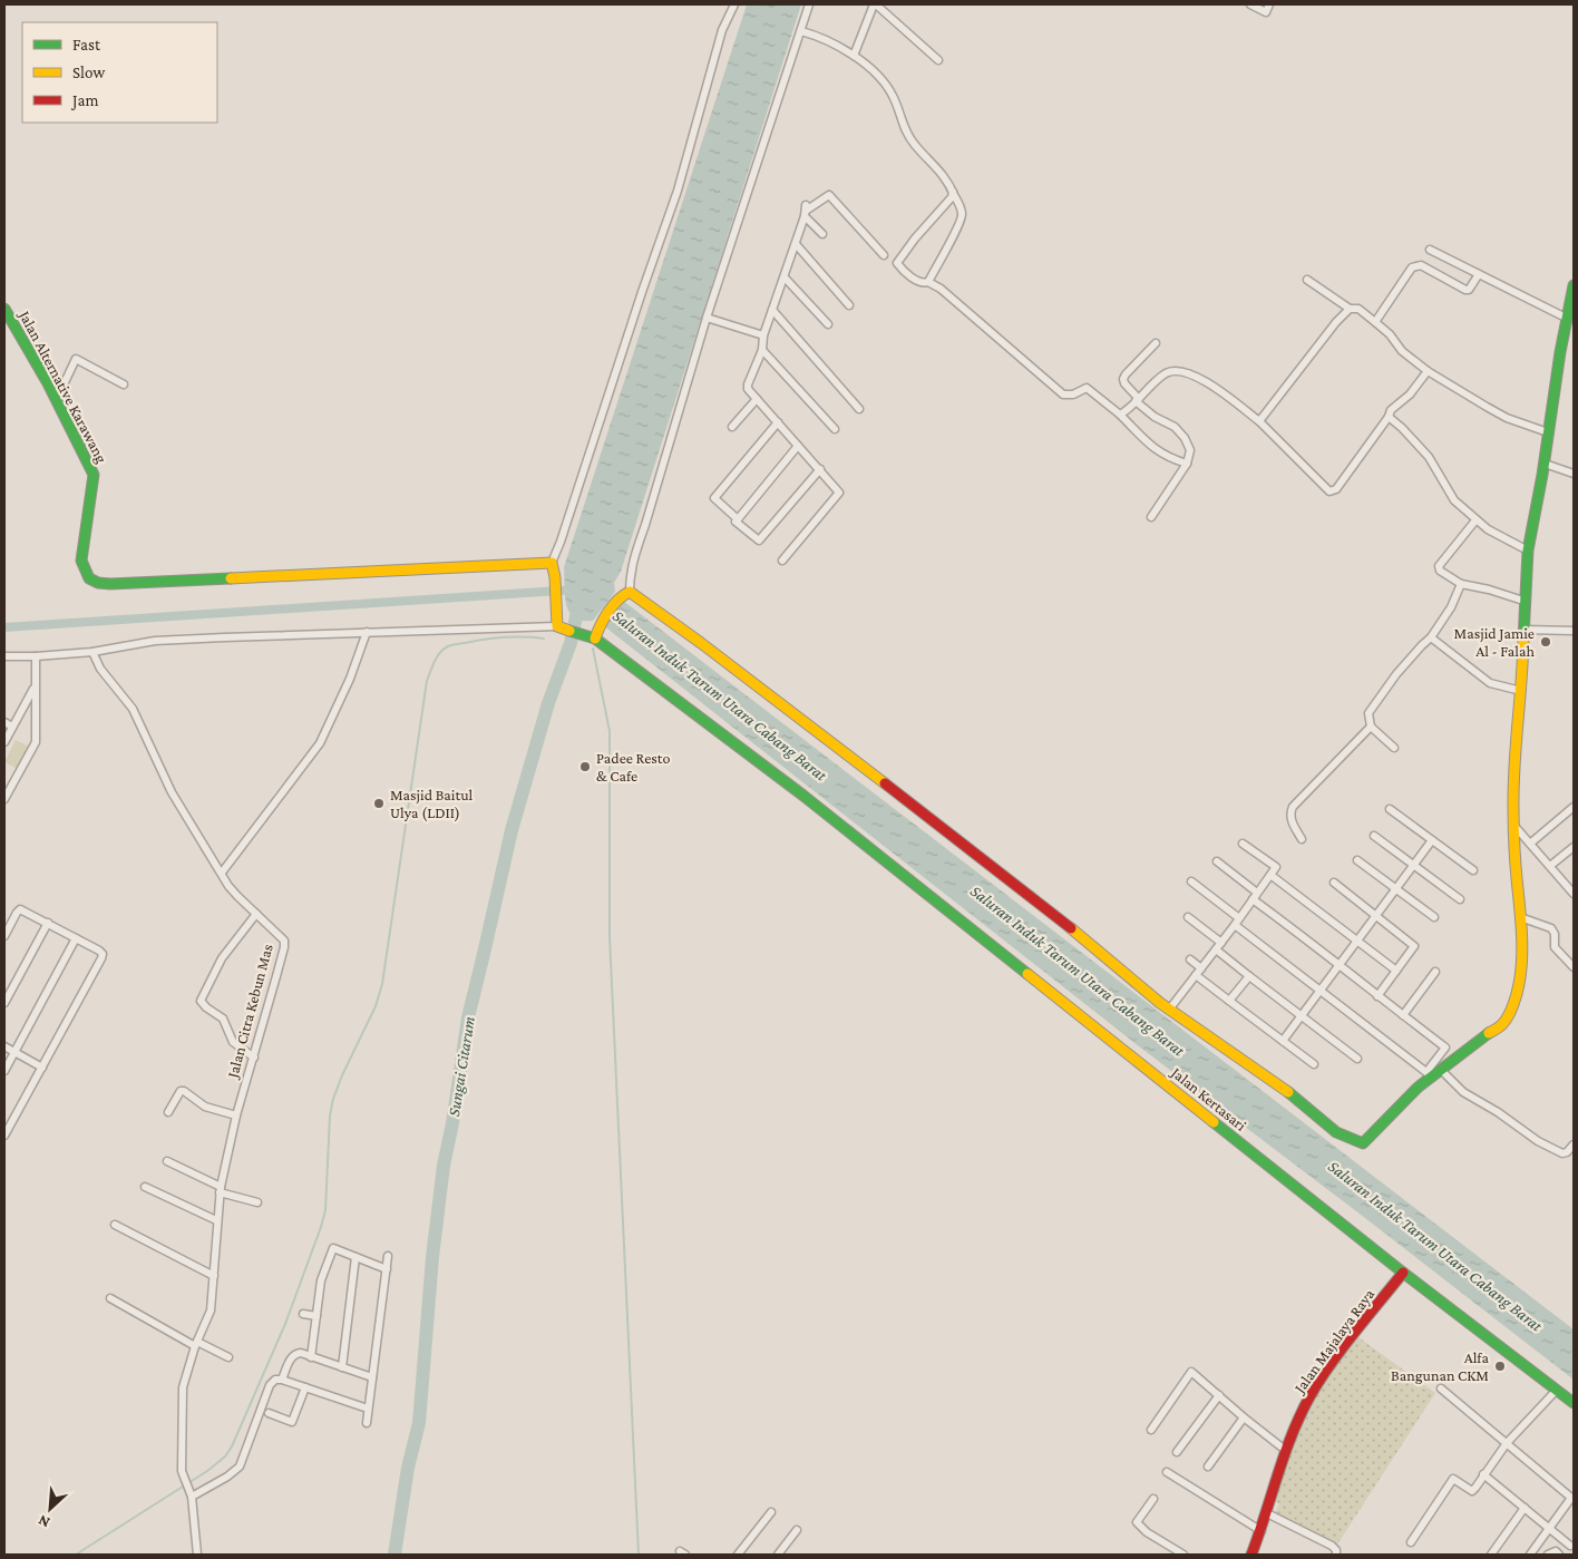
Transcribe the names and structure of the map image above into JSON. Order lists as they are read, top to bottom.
{
  "streets": {
    "street": [
      "Jalan Alternative Karawang",
      "Jalan Citra Kebun Mas",
      "Jalan Kertasari",
      "Jalan Majalaya Raya"
    ]
  },
  "crossings": [
    ["Jalan Kertasari", "Jalan Majalaya Raya"]
  ],
  "water": ["Saluran Induk Tarum Utara Cabang Barat", "Sungai Citarum"],
  "places": [
    "Masjid Jamie Al - Falah",
    "Padee Resto & Cafe",
    "Masjid Baitul Ulya (LDII)",
    "Alfa Bangunan CKM"
  ],
  "legend": ["Fast", "Slow", "Jam"],
  "north": "bottom left"
}
